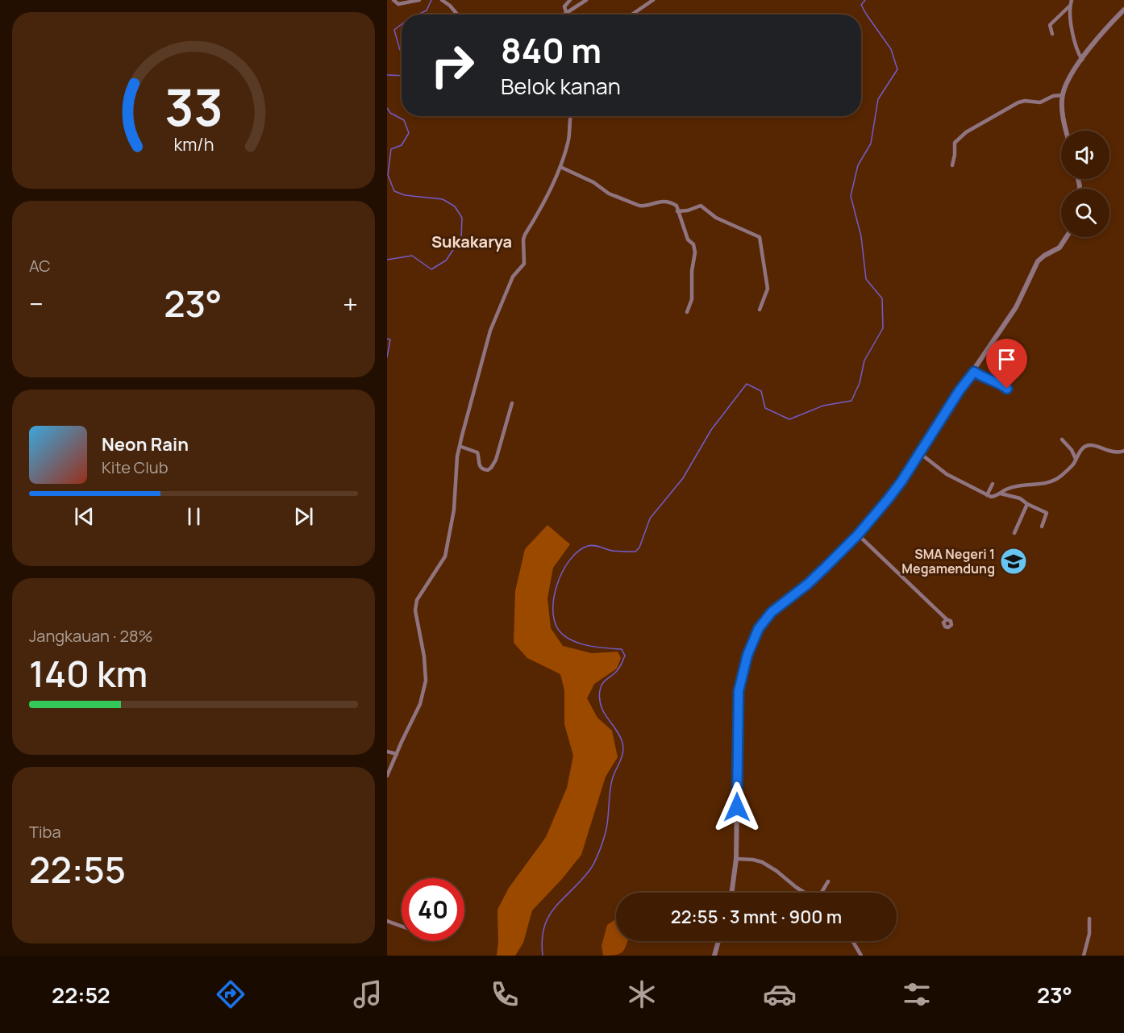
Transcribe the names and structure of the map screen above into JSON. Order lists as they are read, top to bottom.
{
  "districts": ["Sukakarya"],
  "places": {
    "school or university": ["SMA Negeri 1 Megamendung"]
  },
  "page": {
    "turn": ["840 m", "Belok kanan"],
    "tile": [
      "AC",
      ["Jangkauan · 28%", "140 km"],
      ["Tiba", "22:55"]
    ],
    "heat": ["−", "23°", "+"],
    "song": ["Neon Rain", "Kite Club"],
    "limit": "40",
    "trip": "22:55 · 3 mnt · 900 m",
    "tabs": ["22:52", "23°"],
    "gauge": ["33", "km/h"]
  }
}
